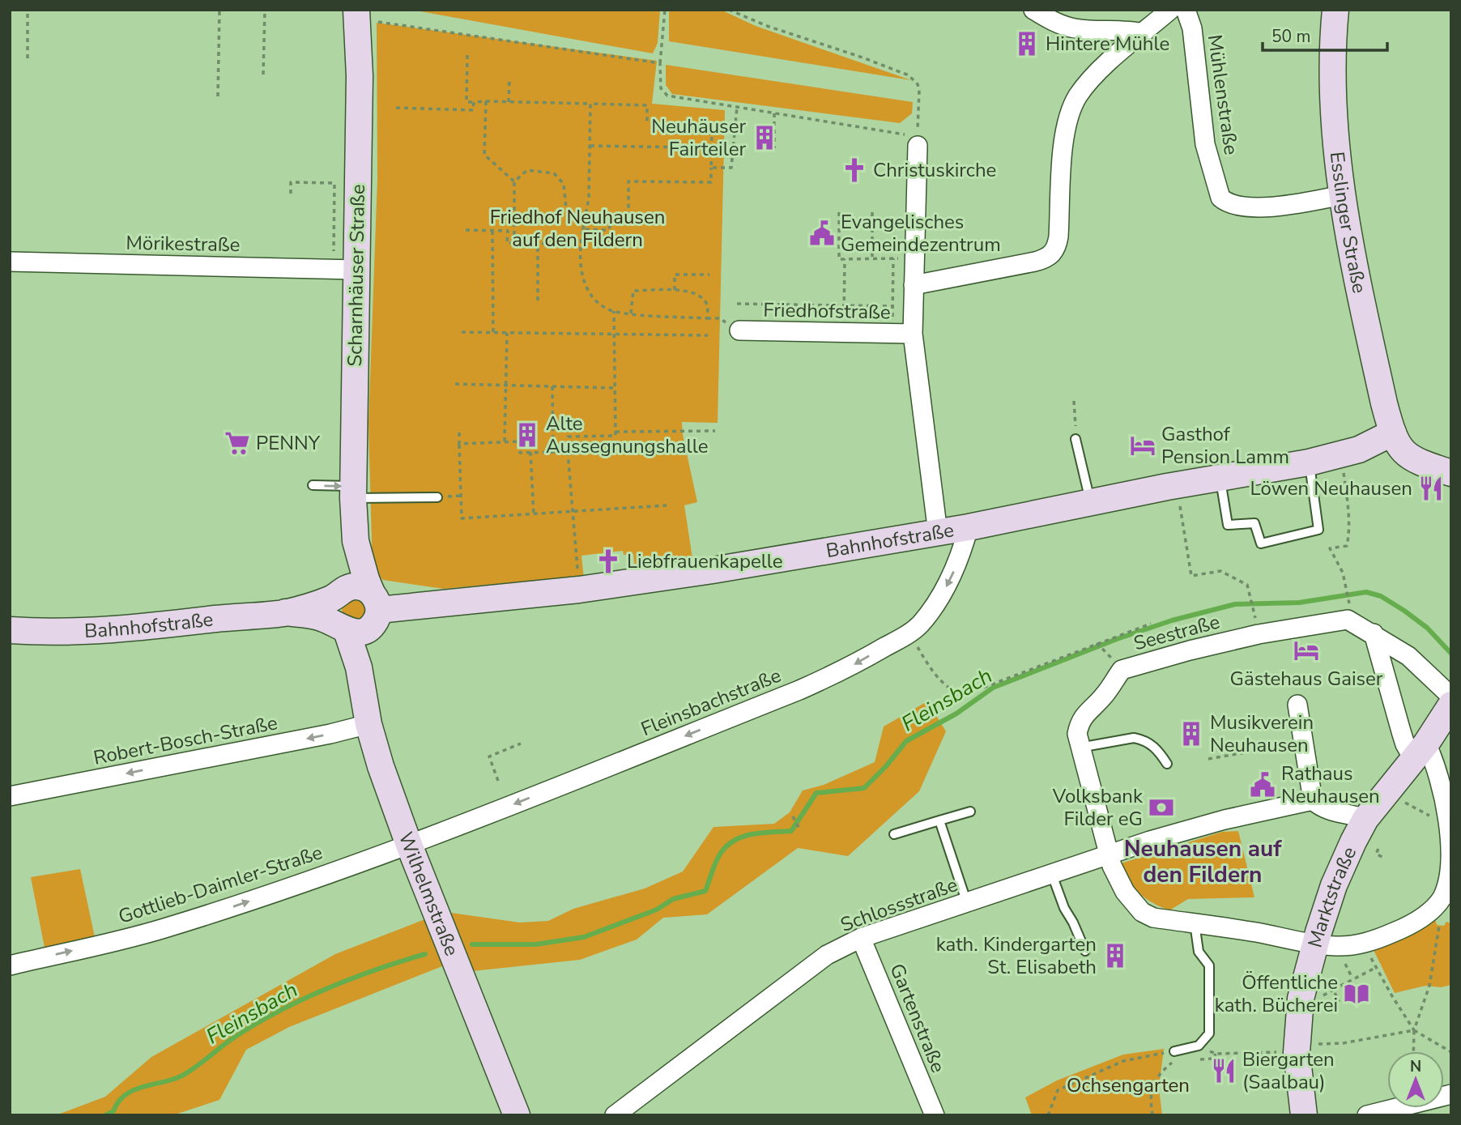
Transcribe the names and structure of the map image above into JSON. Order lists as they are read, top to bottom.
{
  "streets": {
    "street": [
      "Mühlenstraße",
      "Esslinger Straße",
      "Mörikestraße",
      "Scharnhäuser Straße",
      "Friedhofstraße",
      "Bahnhofstraße",
      "Seestraße",
      "Fleinsbachstraße",
      "Robert-Bosch-Straße",
      "Gottlieb-Daimler-Straße",
      "Marktstraße",
      "Wilhelmstraße",
      "Schlossstraße",
      "Gartenstraße"
    ]
  },
  "crossings": [
    ["Mühlenstraße", "Esslinger Straße"],
    ["Esslinger Straße", "Bahnhofstraße"],
    ["Mörikestraße", "Scharnhäuser Straße"],
    ["Scharnhäuser Straße", "Bahnhofstraße"],
    ["Scharnhäuser Straße", "Wilhelmstraße"],
    ["Bahnhofstraße", "Fleinsbachstraße"],
    ["Bahnhofstraße", "Wilhelmstraße"],
    ["Seestraße", "Marktstraße"],
    ["Seestraße", "Schlossstraße"],
    ["Fleinsbachstraße", "Gottlieb-Daimler-Straße"],
    ["Fleinsbachstraße", "Wilhelmstraße"],
    ["Robert-Bosch-Straße", "Wilhelmstraße"],
    ["Gottlieb-Daimler-Straße", "Wilhelmstraße"],
    ["Schlossstraße", "Gartenstraße"]
  ],
  "one_way": ["Fleinsbachstraße", "Robert-Bosch-Straße", "Gottlieb-Daimler-Straße"],
  "districts": ["Neuhausen auf den Fildern"],
  "water": ["Fleinsbach"],
  "parks": ["Friedhof Neuhausen auf den Fildern", "Ochsengarten"],
  "places": {
    "building": [
      "Hintere Mühle",
      "Neuhäuser Fairteiler",
      "Alte Aussegnungshalle",
      "Musikverein Neuhausen",
      "kath. Kindergarten St. Elisabeth"
    ],
    "church": ["Christuskirche", "Liebfrauenkapelle"],
    "public building": ["Evangelisches Gemeindezentrum", "Rathaus Neuhausen"],
    "supermarket": ["PENNY"],
    "hotel": ["Gasthof Pension Lamm", "Gästehaus Gaiser"],
    "restaurant": ["Löwen Neuhausen", "Biergarten (Saalbau)"],
    "bank": ["Volksbank Filder eG"],
    "library": ["Öffentliche kath. Bücherei"]
  },
  "scale_bar": "50 m",
  "north": "top"
}
